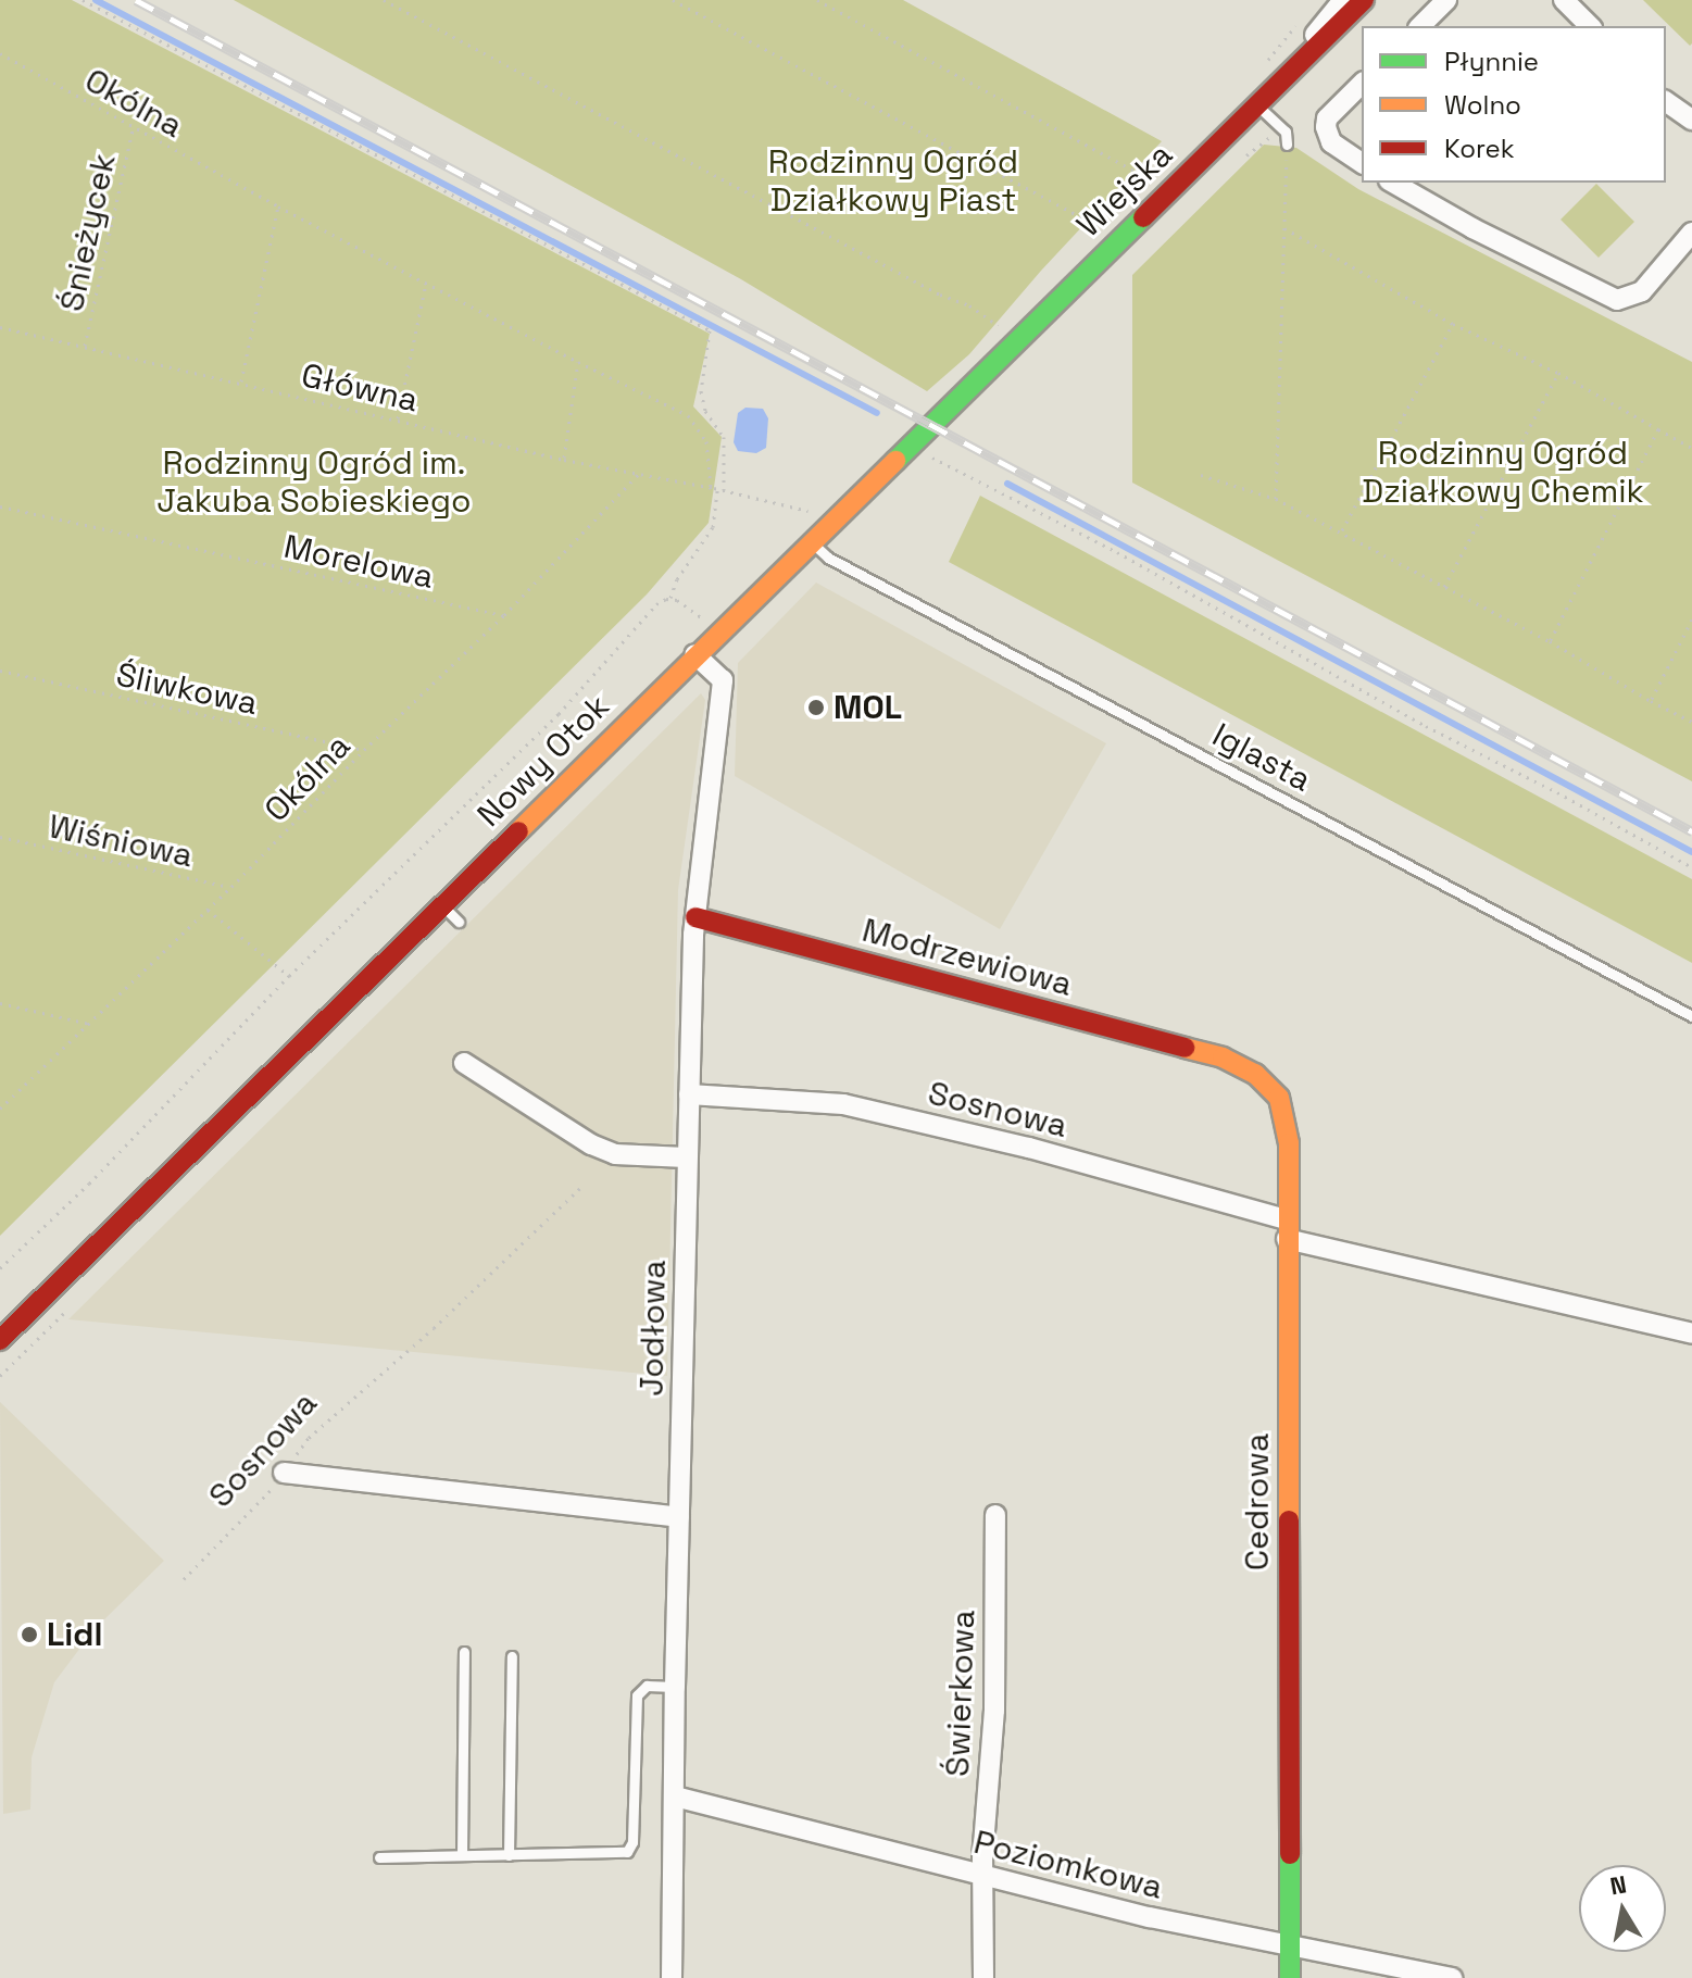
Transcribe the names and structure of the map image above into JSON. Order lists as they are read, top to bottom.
{
  "streets": {
    "main road": [
      "Wiejska",
      "Nowy Otok",
      "Modrzewiowa",
      "Cedrowa"
    ],
    "street": [
      "Sosnowa",
      "Jodłowa",
      "Świerkowa",
      "Poziomkowa"
    ],
    "lane": ["Iglasta"],
    "path": [
      "Okólna",
      "Śnieżycek",
      "Główna",
      "Morelowa",
      "Śliwkowa",
      "Wiśniowa"
    ]
  },
  "crossings": [
    ["Okólna", "Śnieżycek"],
    ["Okólna", "Główna"],
    ["Okólna", "Morelowa"],
    ["Okólna", "Śliwkowa"],
    ["Okólna", "Wiśniowa"],
    ["Wiejska", "Nowy Otok"],
    ["Śnieżycek", "Główna"],
    ["Główna", "Nowy Otok"],
    ["Iglasta", "Nowy Otok"],
    ["Nowy Otok", "Jodłowa"],
    ["Modrzewiowa", "Jodłowa"],
    ["Modrzewiowa", "Cedrowa"],
    ["Sosnowa", "Jodłowa"],
    ["Sosnowa", "Cedrowa"],
    ["Jodłowa", "Poziomkowa"],
    ["Cedrowa", "Poziomkowa"],
    ["Świerkowa", "Poziomkowa"]
  ],
  "parks": ["Rodzinny Ogród Działkowy Piast", "Rodzinny Ogród Działkowy Chemik", "Rodzinny Ogród im. Jakuba Sobieskiego"],
  "places": ["MOL", "Lidl"],
  "legend": ["Płynnie", "Wolno", "Korek"],
  "north": "top"
}
